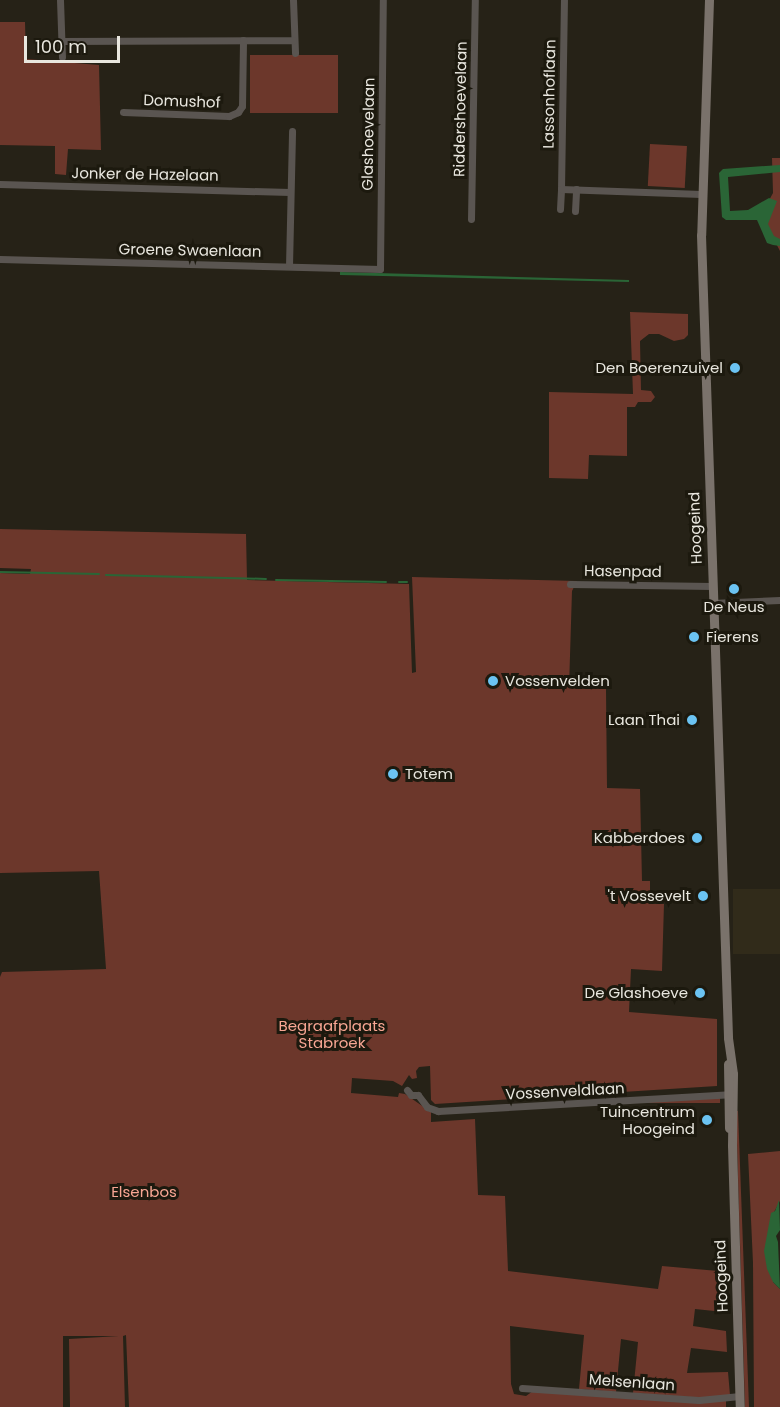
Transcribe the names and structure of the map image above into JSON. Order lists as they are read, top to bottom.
{
  "streets": {
    "main road": ["Hoogeind"],
    "street": [
      "Lassonhoflaan",
      "Domushof",
      "Riddershoevelaan",
      "Glashoevelaan",
      "Jonker de Hazelaan",
      "Groene Swaenlaan",
      "Hasenpad",
      "Vossenveldlaan",
      "Melsenlaan"
    ]
  },
  "crossings": [
    ["Glashoevelaan", "Groene Swaenlaan"],
    ["Hoogeind", "Hasenpad"],
    ["Hoogeind", "Vossenveldlaan"],
    ["Hoogeind", "Melsenlaan"]
  ],
  "parks": ["Begraafplaats Stabroek", "Elsenbos"],
  "places": [
    "Den Boerenzuivel",
    "De Neus",
    "Fierens",
    "Vossenvelden",
    "Laan Thai",
    "Totem",
    "Kabberdoes",
    "'t Vossevelt",
    "De Glashoeve",
    "Tuincentrum Hoogeind"
  ],
  "scale_bar": "100 m"
}
